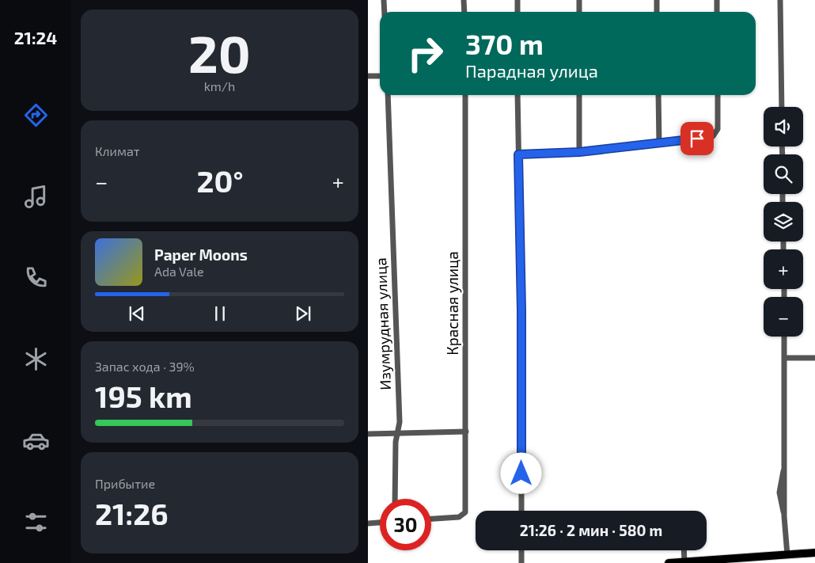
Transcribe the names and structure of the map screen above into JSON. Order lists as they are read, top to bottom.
{
  "streets": {
    "street": ["Красная улица", "Изумрудная улица"]
  },
  "page": {
    "tabs": "21:24",
    "tile": [
      ["20", "km/h"],
      "Климат",
      ["Запас хода · 39%", "195 km"],
      ["Прибытие", "21:26"]
    ],
    "turn": ["370 m", "Парадная улица"],
    "map_buttons": ["+", "−"],
    "heat": ["−", "20°", "+"],
    "song": ["Paper Moons", "Ada Vale"],
    "limit": "30",
    "trip": "21:26 · 2 мин · 580 m"
  }
}
